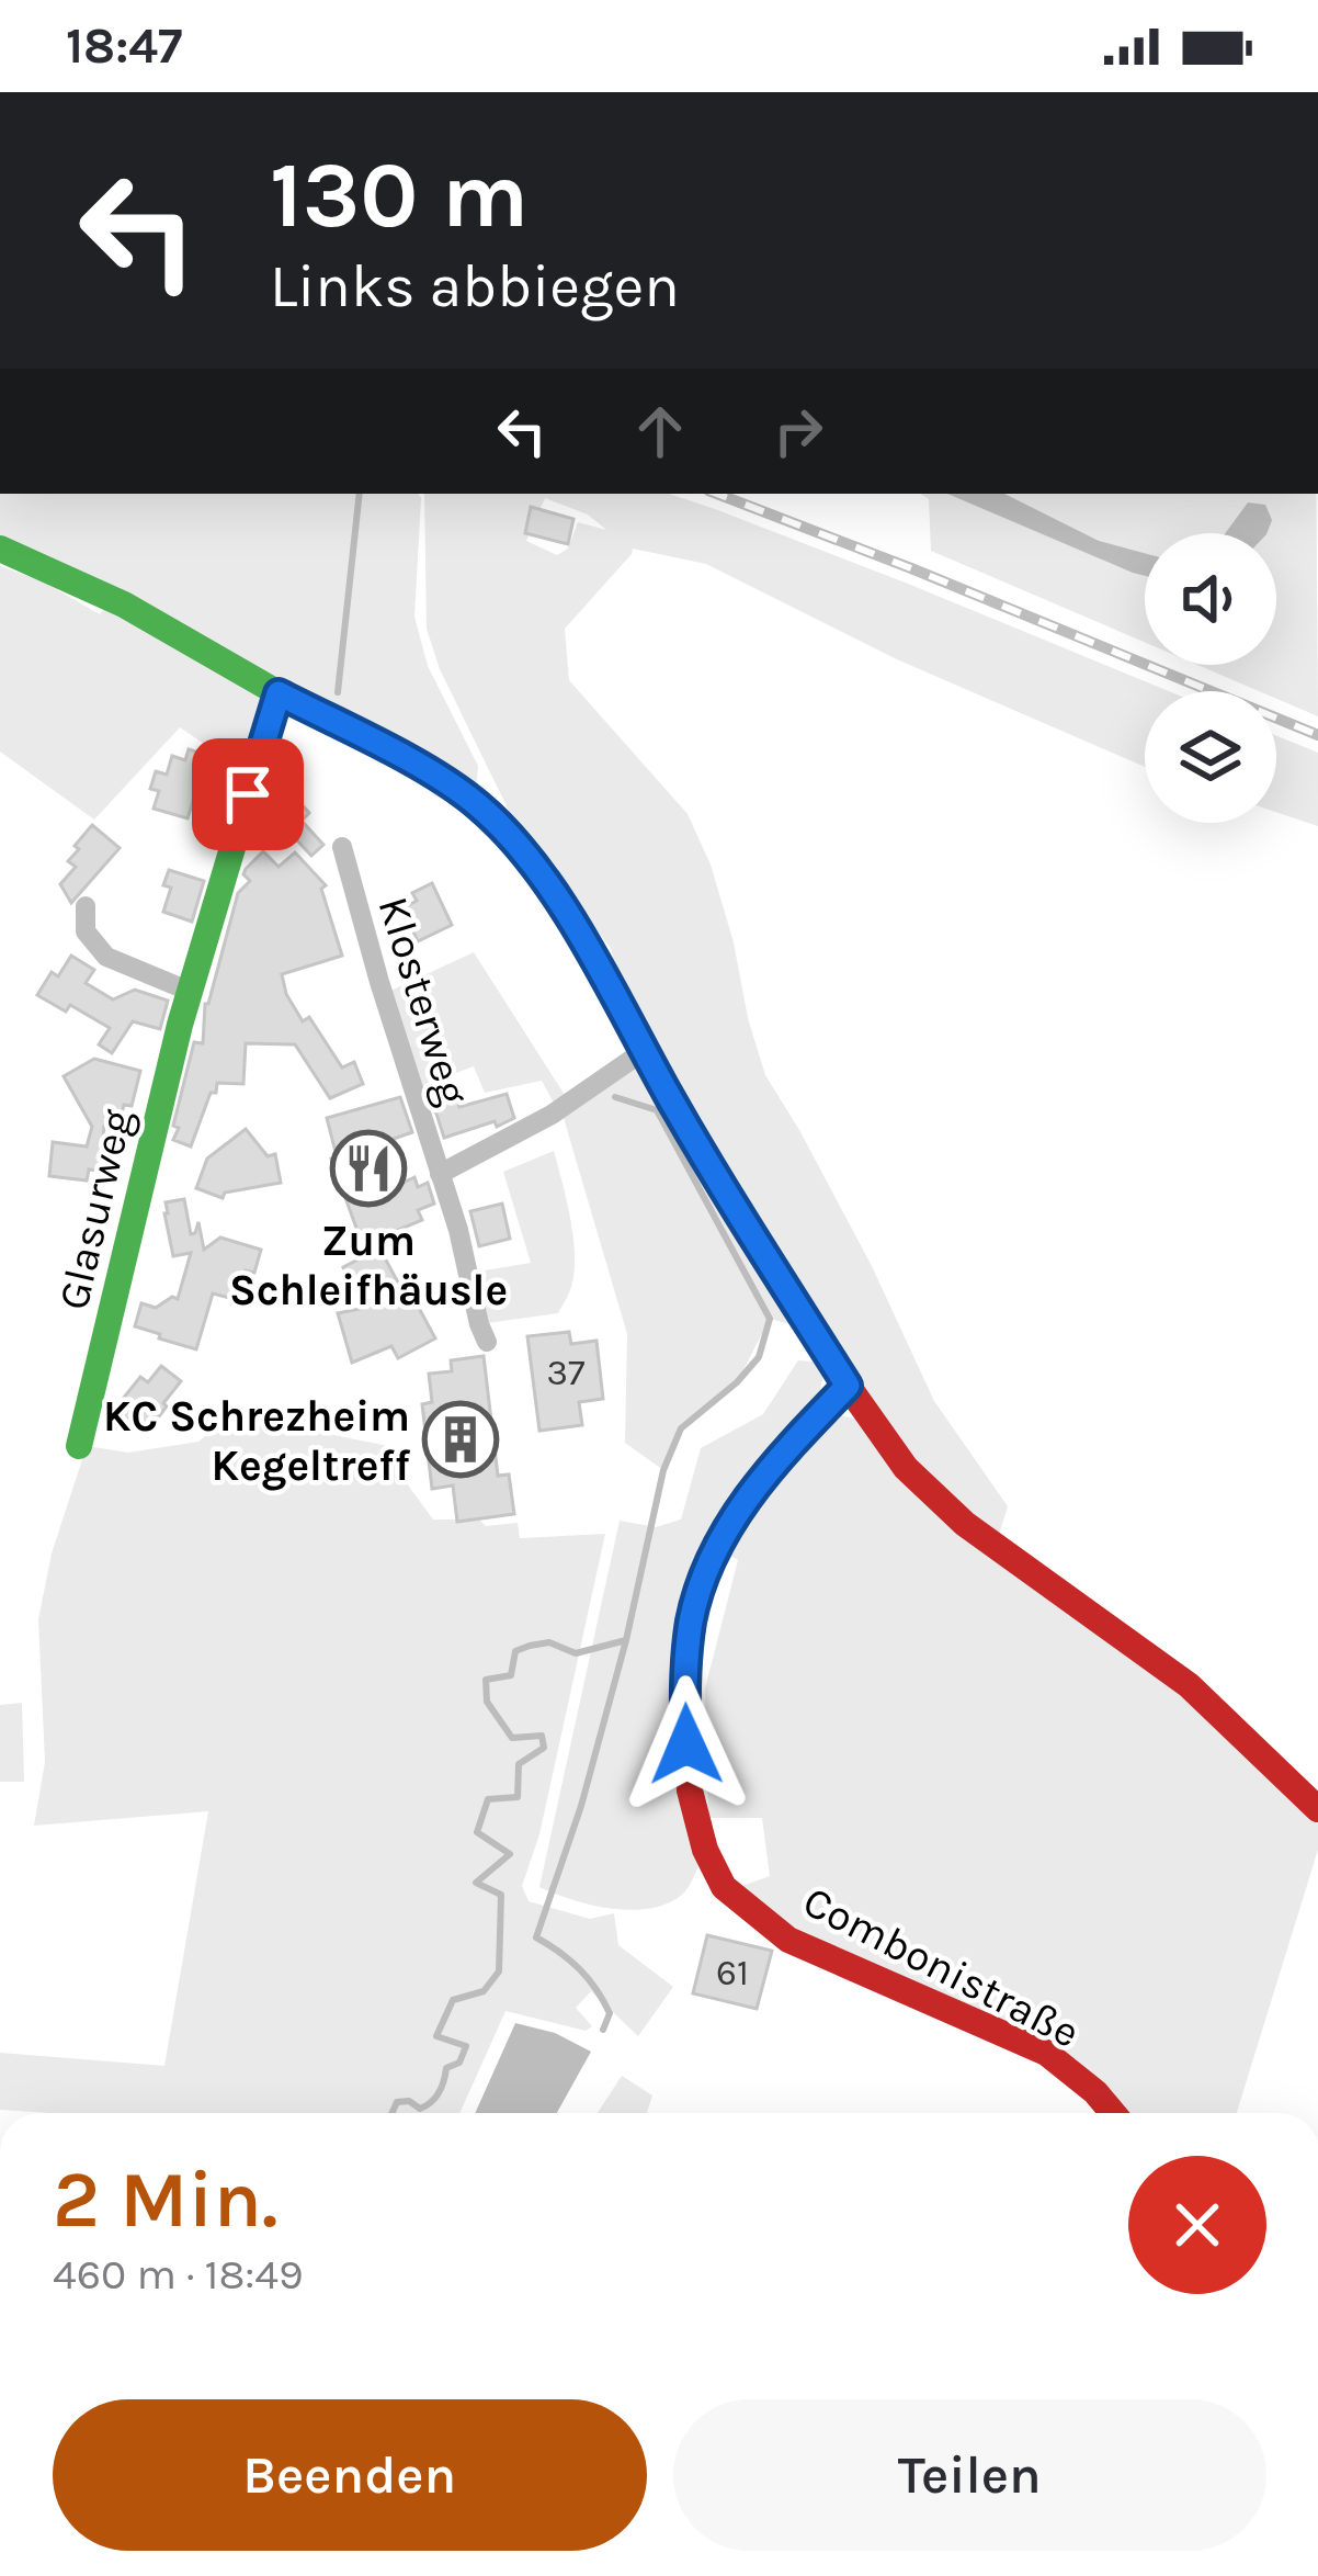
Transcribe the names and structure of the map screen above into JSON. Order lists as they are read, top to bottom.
{
  "streets": {
    "main road": ["Glasurweg", "Combonistraße"],
    "street": ["Klosterweg"]
  },
  "places": {
    "restaurant": ["Zum Schleifhäusle"],
    "building": ["KC Schrezheim Kegeltreff"]
  },
  "house_numbers": ["37", "61"],
  "page": {
    "status": "18:47",
    "turn": ["130 m", "Links abbiegen"],
    "heading": ["2 Min.", "460 m · 18:49"],
    "buttons": ["Beenden", "Teilen"]
  }
}
